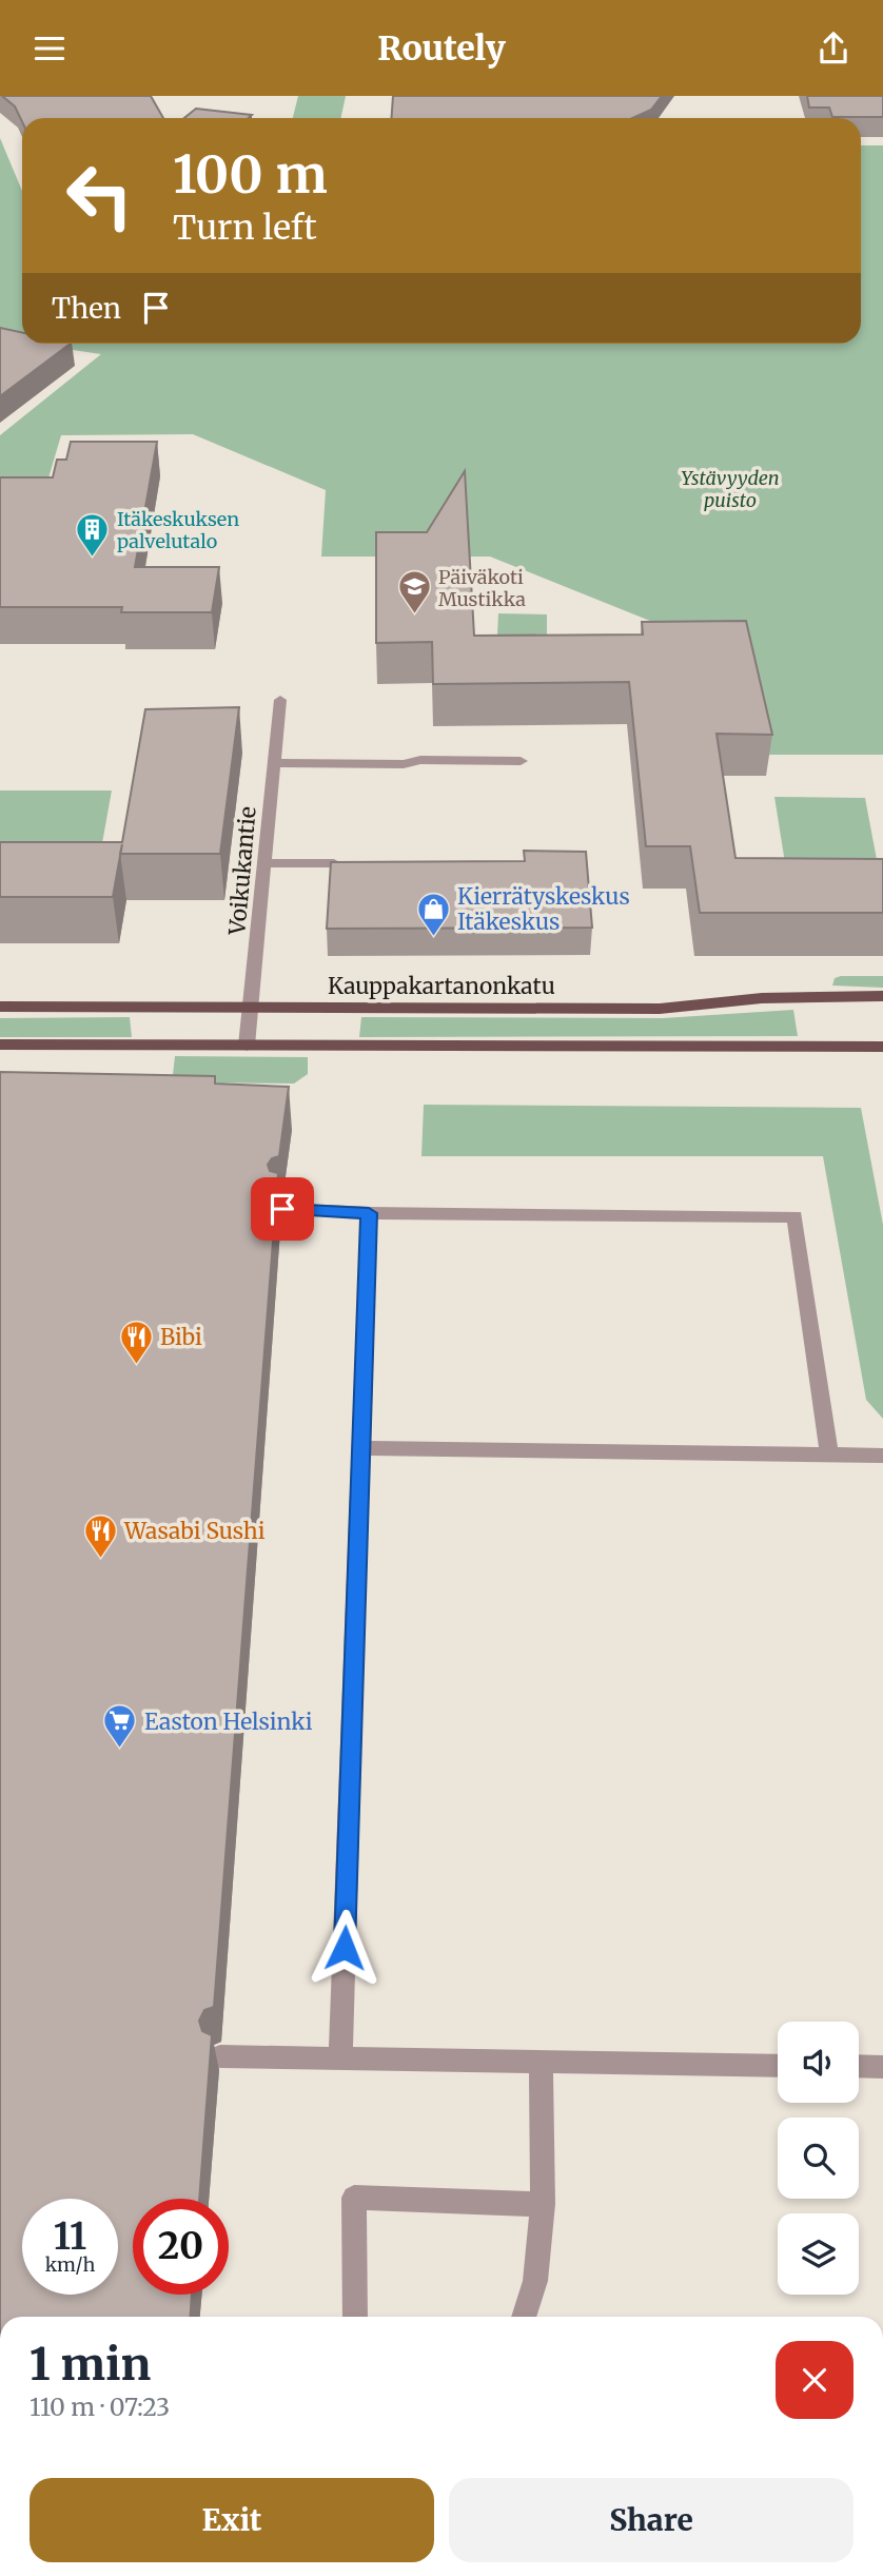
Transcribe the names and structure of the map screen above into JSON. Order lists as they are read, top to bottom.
{
  "streets": {
    "main road": ["Kauppakartanonkatu"],
    "street": ["Voikukantie"]
  },
  "crossings": [
    ["Voikukantie", "Kauppakartanonkatu"]
  ],
  "parks": ["Ystävyyden puisto"],
  "places": {
    "building": ["Itäkeskuksen palvelutalo"],
    "school or university": ["Päiväkoti Mustikka"],
    "shop": ["Kierrätyskeskus Itäkeskus"],
    "restaurant": ["Bibi", "Wasabi Sushi"],
    "supermarket": ["Easton Helsinki"]
  },
  "page": {
    "header": "Routely",
    "turn": ["100 m", "Turn left"],
    "then": "Then",
    "speed": "11 km/h",
    "limit": "20",
    "heading": ["1 min", "110 m · 07:23"],
    "buttons": ["Exit", "Share"]
  }
}
